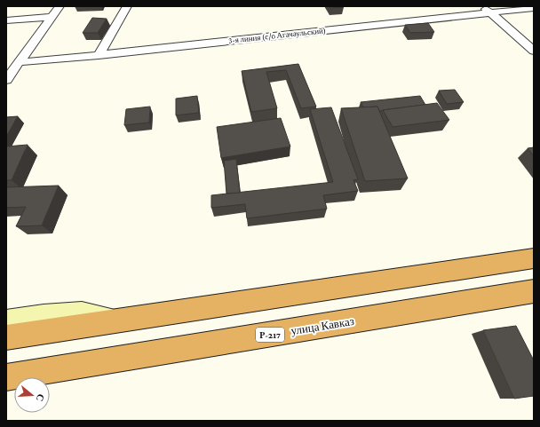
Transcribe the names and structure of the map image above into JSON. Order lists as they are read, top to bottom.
{
  "streets": {
    "highway": ["улица Кавказ", "Р-217"],
    "street": ["3-я линия (с/о Агачаульский)"]
  },
  "north": "right"
}
